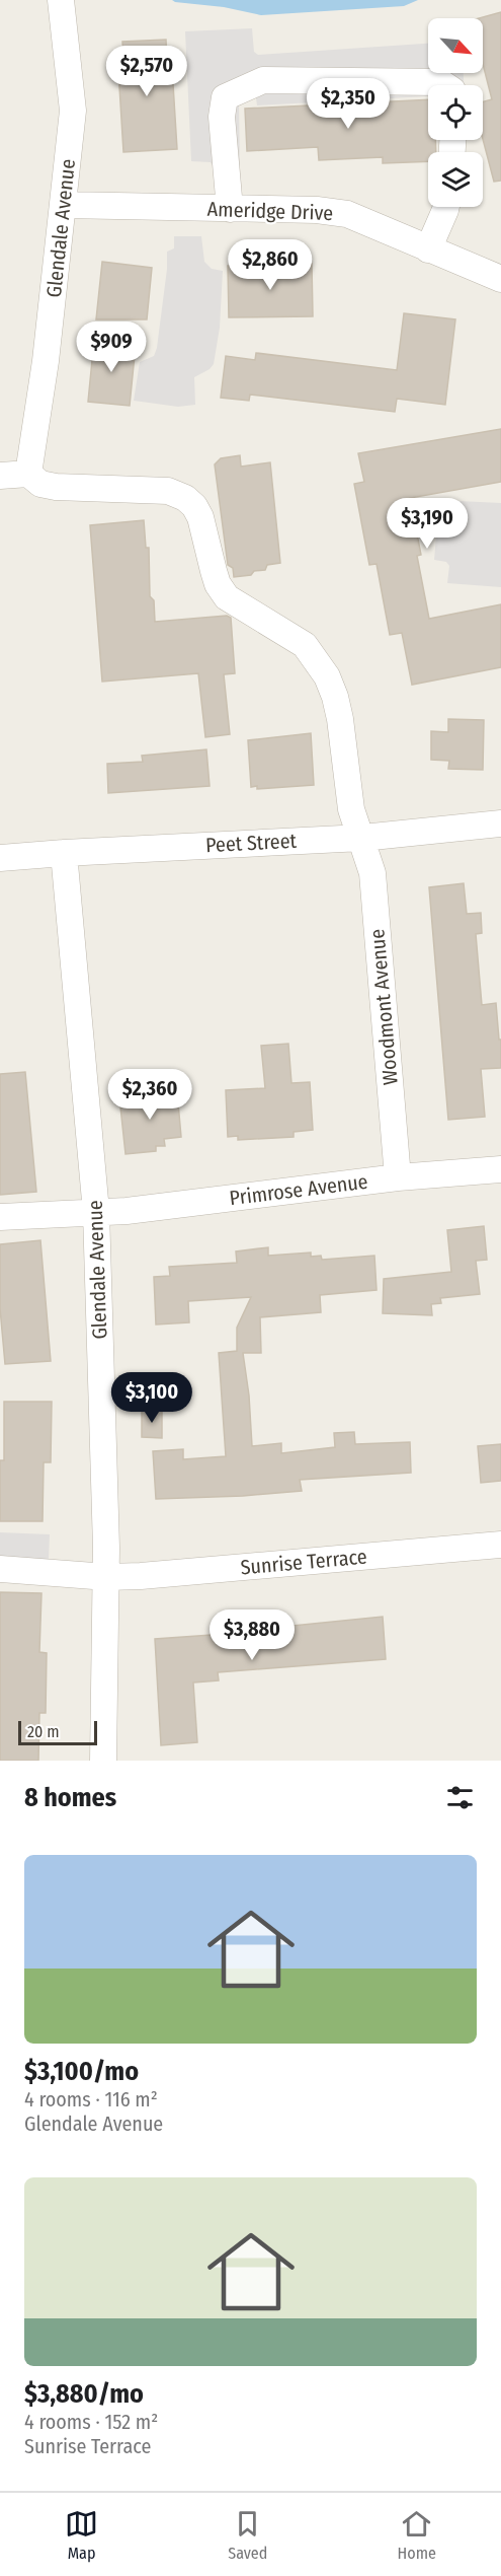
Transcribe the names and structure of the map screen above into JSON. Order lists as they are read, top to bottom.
{
  "streets": {
    "street": [
      "Ameridge Drive",
      "Glendale Avenue",
      "Peet Street",
      "Woodmont Avenue",
      "Primrose Avenue",
      "Sunrise Terrace"
    ]
  },
  "crossings": [
    ["Ameridge Drive", "Glendale Avenue"],
    ["Glendale Avenue", "Peet Street"],
    ["Glendale Avenue", "Woodmont Avenue"],
    ["Glendale Avenue", "Primrose Avenue"],
    ["Glendale Avenue", "Sunrise Terrace"],
    ["Peet Street", "Woodmont Avenue"],
    ["Woodmont Avenue", "Primrose Avenue"]
  ],
  "scale_bar": "20 m",
  "north": "bottom right",
  "page": {
    "price": [
      "$2,570",
      "$2,350",
      "$2,860",
      "$909",
      "$3,190",
      "$2,360",
      "$3,100",
      "$3,880"
    ],
    "scale": "20 m",
    "heading": "8 homes",
    "list": [
      {
        "name": "$3,100/mo",
        "note": "4 rooms · 116 m² · Glendale Avenue"
      },
      {
        "name": "$3,880/mo",
        "note": "4 rooms · 152 m² · Sunrise Terrace"
      }
    ],
    "tabs": ["Map", "Saved", "Home"]
  }
}
